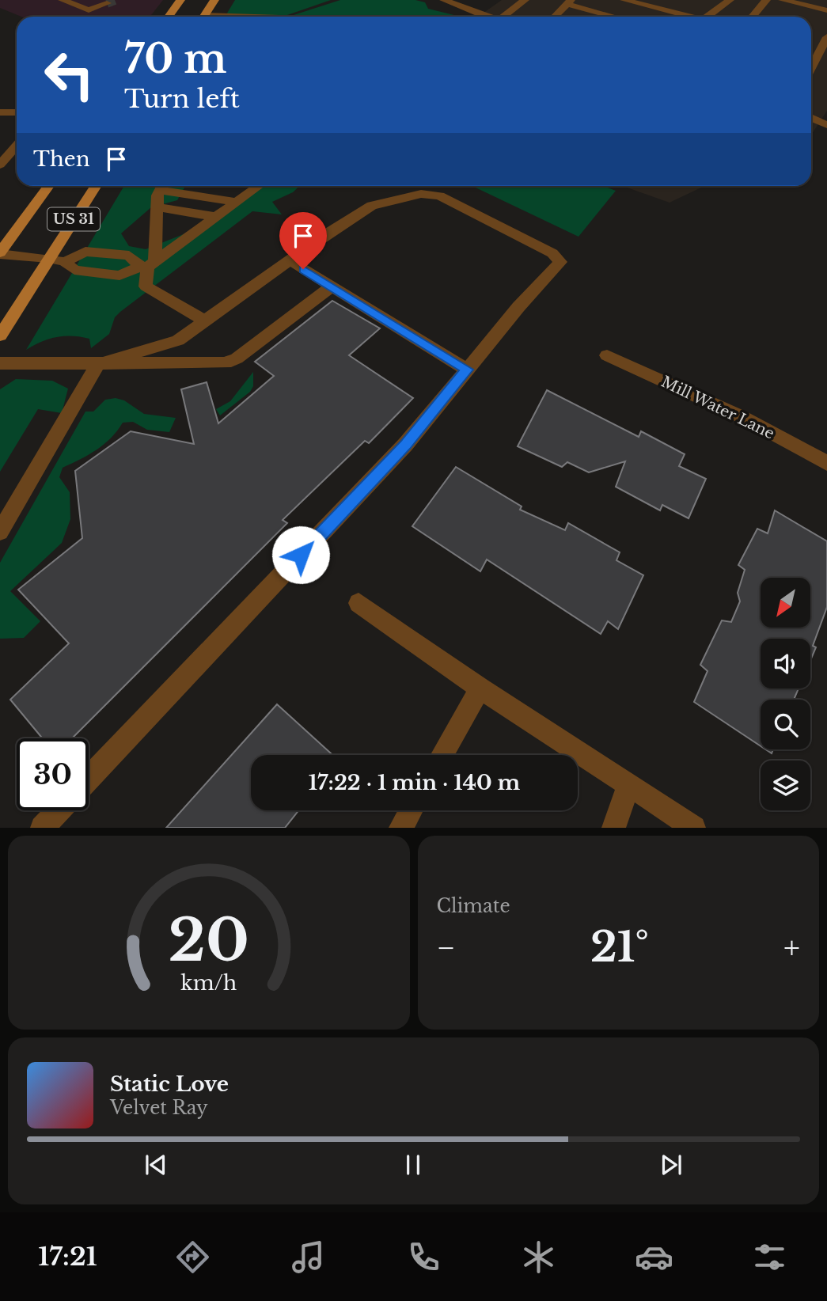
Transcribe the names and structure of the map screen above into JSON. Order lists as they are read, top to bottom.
{
  "streets": {
    "main road": ["US 31"],
    "street": ["Mill Water Lane"]
  },
  "north": "bottom left",
  "page": {
    "turn": ["70 m", "Turn left"],
    "then": "Then",
    "limit": "30",
    "trip": "17:22 · 1 min · 140 m",
    "tile": "Climate",
    "heat": ["−", "21°", "+"],
    "song": ["Static Love", "Velvet Ray"],
    "tabs": "17:21",
    "gauge": ["20", "km/h"]
  }
}
